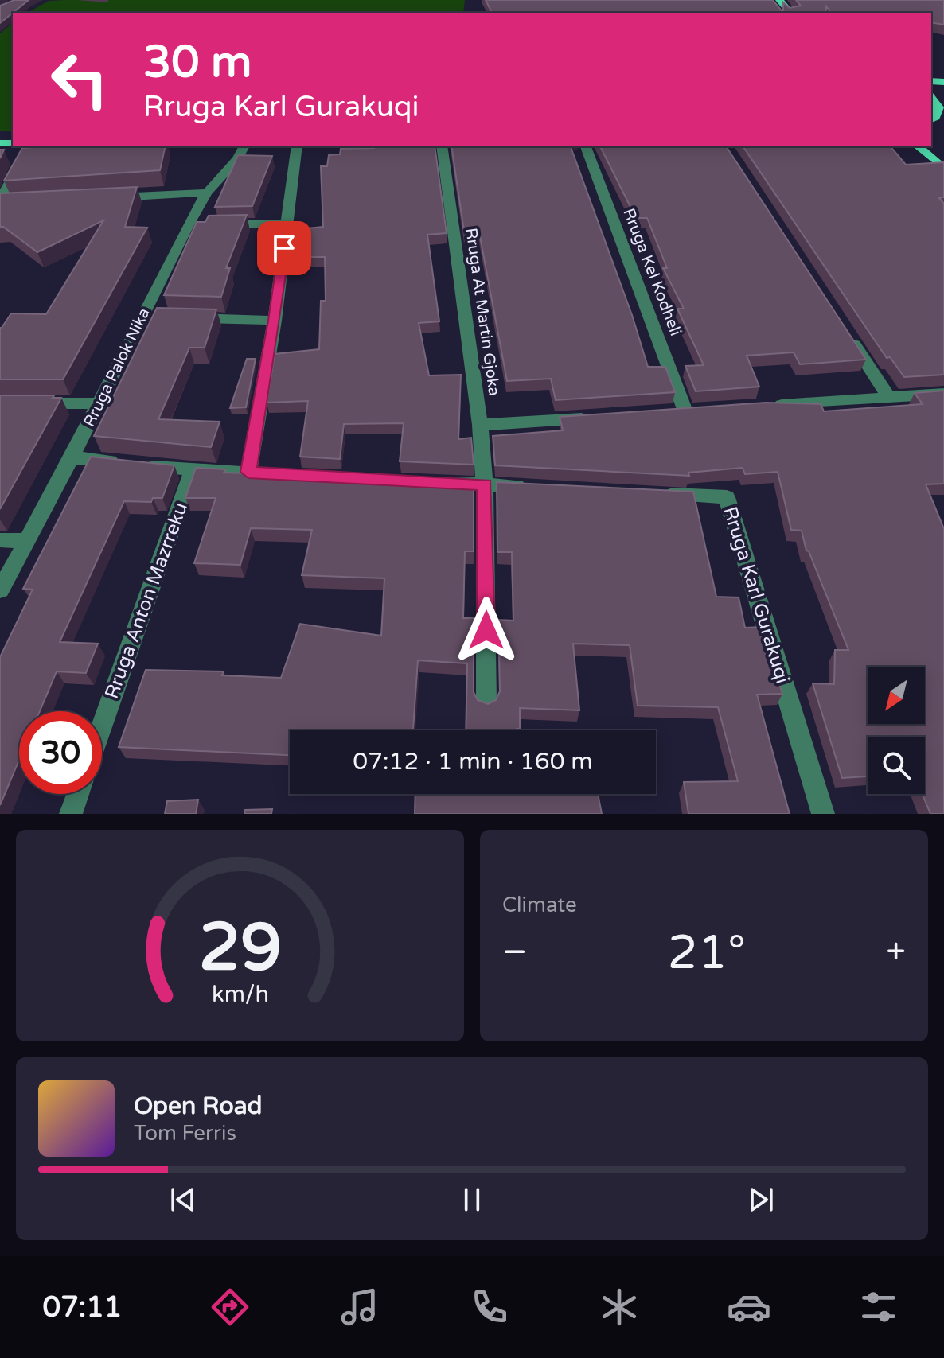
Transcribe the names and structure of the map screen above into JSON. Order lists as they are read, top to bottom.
{
  "streets": {
    "street": [
      "Rruga Kel Kodheli",
      "Rruga At Martin Gjoka",
      "Rruga Palok Nika",
      "Rruga Karl Gurakuqi",
      "Rruga Anton Mazrreku"
    ]
  },
  "north": "bottom left",
  "page": {
    "turn": ["30 m", "Rruga Karl Gurakuqi"],
    "limit": "30",
    "trip": "07:12 · 1 min · 160 m",
    "tile": "Climate",
    "heat": ["−", "21°", "+"],
    "song": ["Open Road", "Tom Ferris"],
    "tabs": "07:11",
    "gauge": ["29", "km/h"]
  }
}
